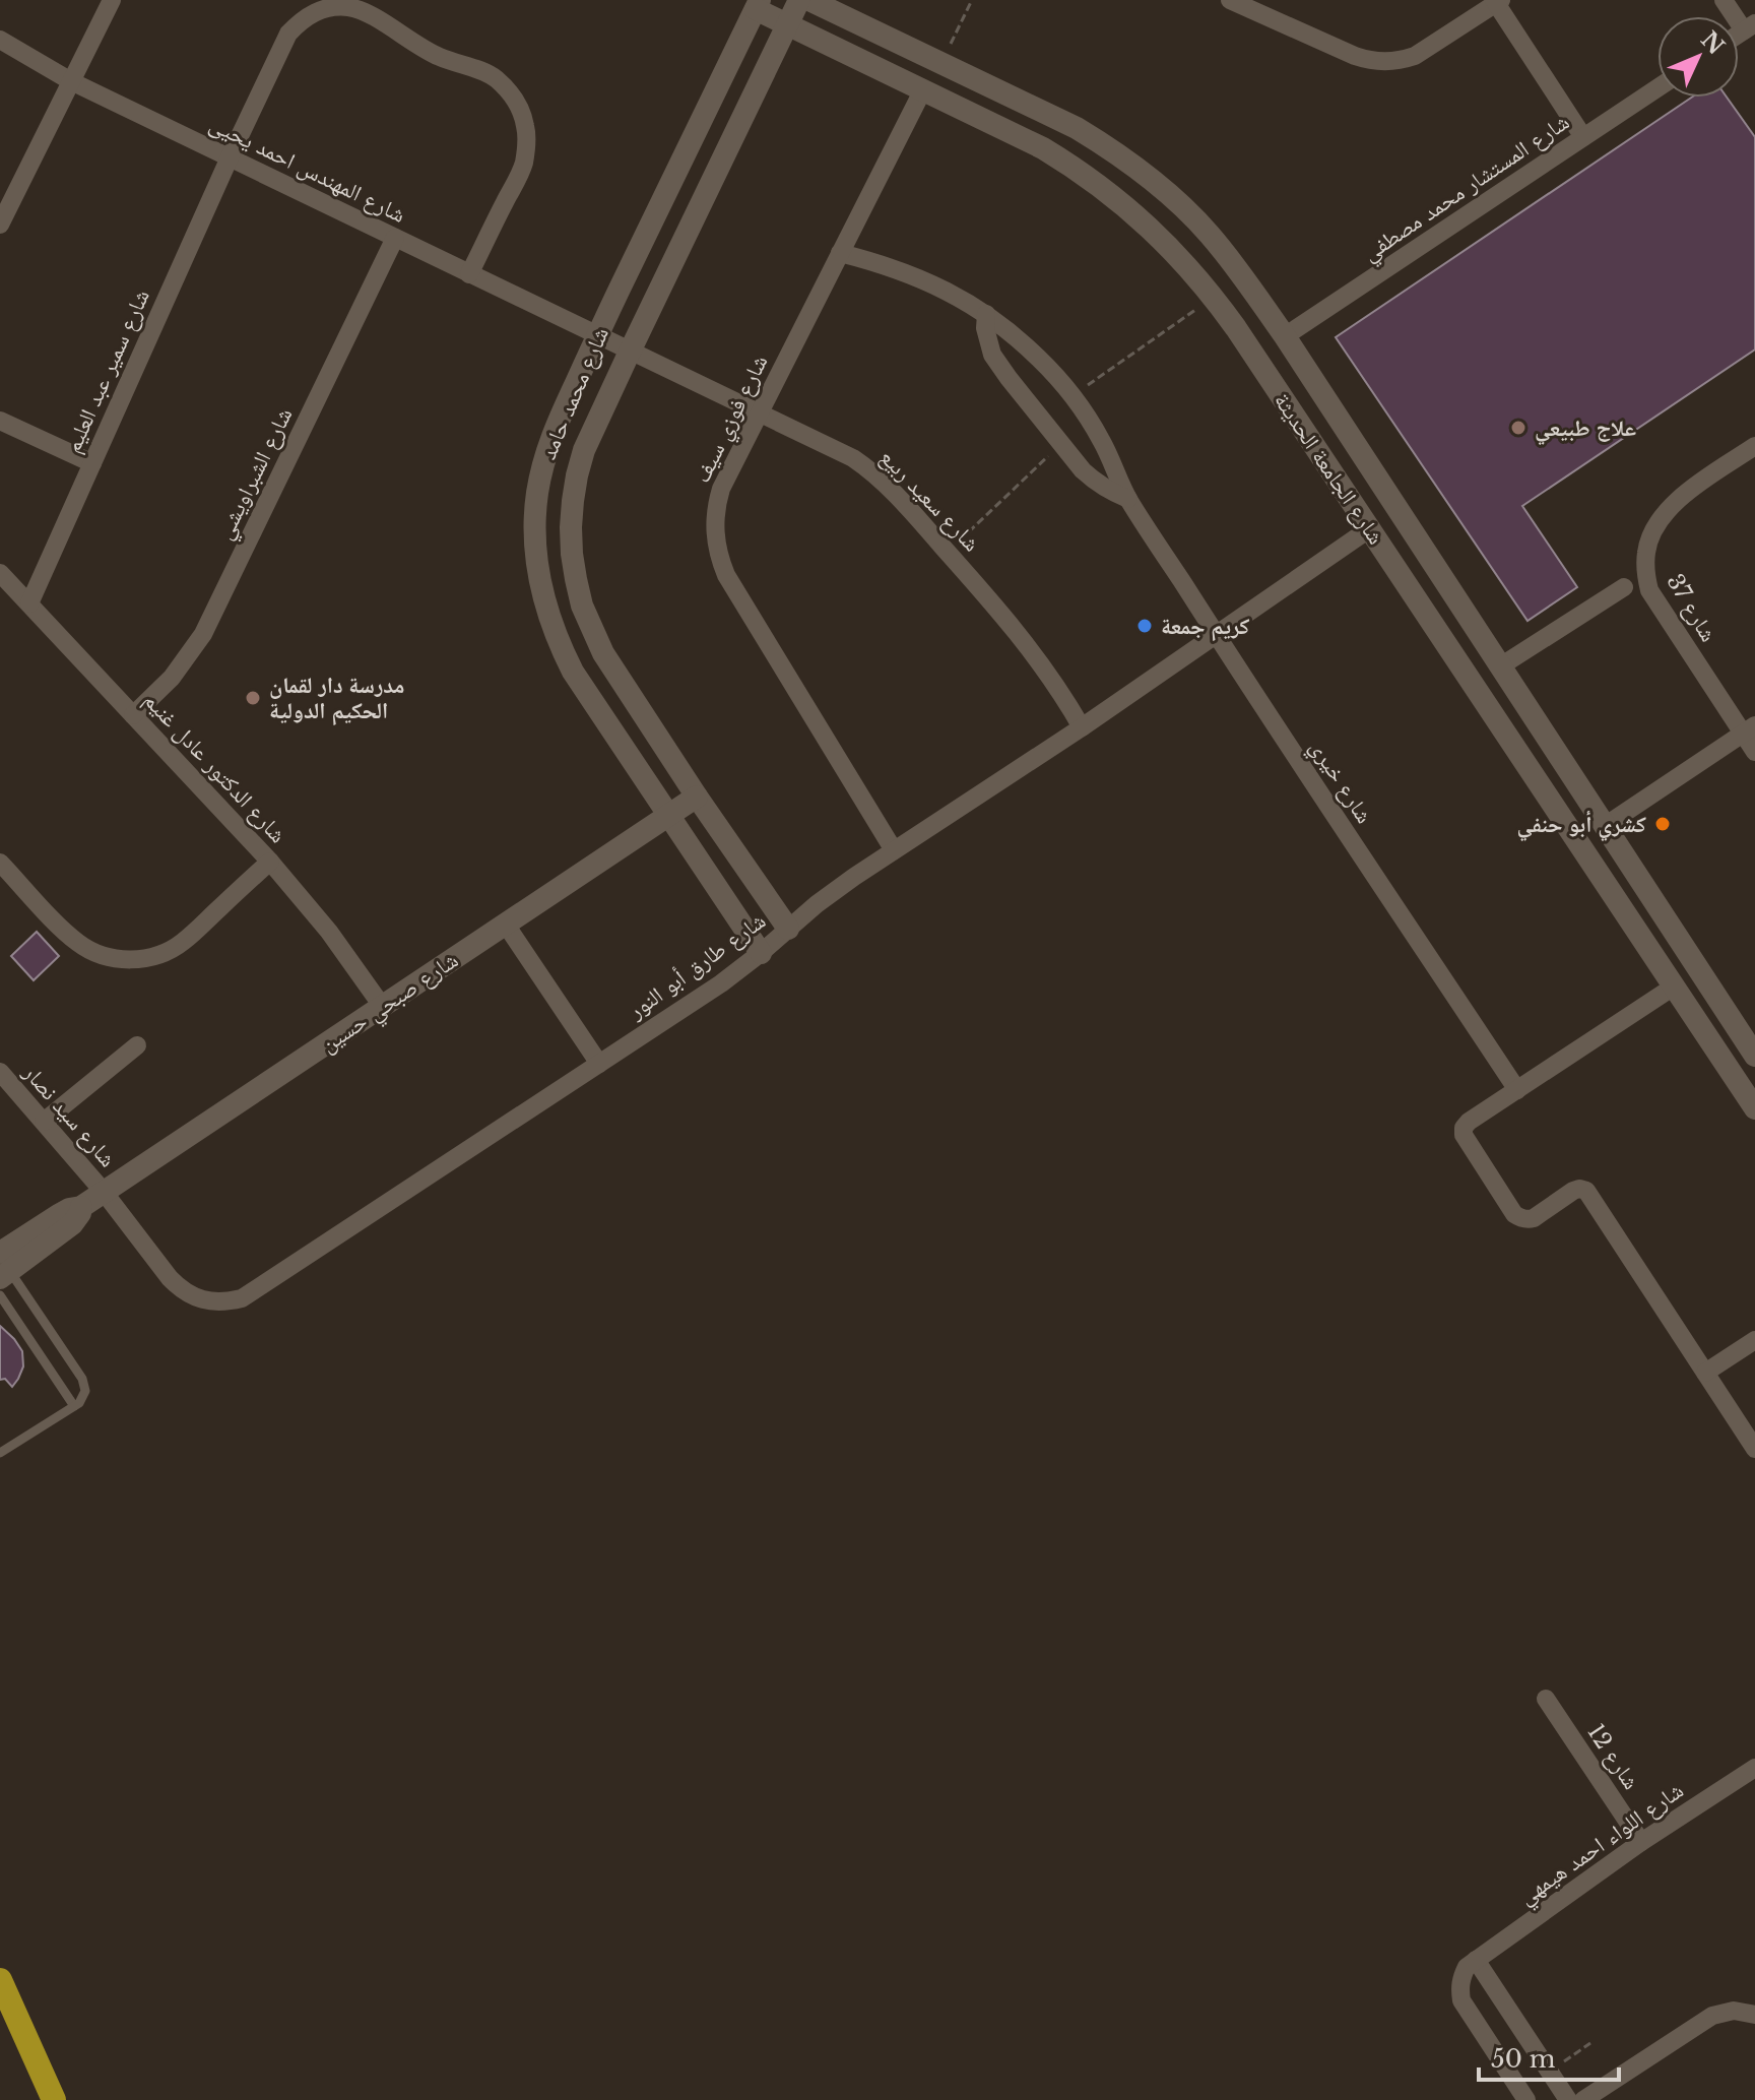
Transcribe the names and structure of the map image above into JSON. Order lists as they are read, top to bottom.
{
  "streets": {
    "street": [
      "شارع المهندس احمد يحيى",
      "شارع المستشار محمد مصطفي",
      "شارع سمير عبد العليم",
      "شارع محمد حامد",
      "شارع فوزي سيف",
      "شارع الجامعة الحديثة",
      "شارع الشبراويشي",
      "شارع سعيد ربيع",
      "شارع 37",
      "شارع الدكتور عادل غنيم",
      "شارع خيري",
      "شارع طارق أبو النور",
      "شارع صبحي حسين",
      "شارع سيد نصار",
      "شارع 12",
      "شارع اللواء احمد هيمهي"
    ]
  },
  "crossings": [
    ["شارع المهندس احمد يحيى", "شارع سمير عبد العليم"],
    ["شارع المهندس احمد يحيى", "شارع محمد حامد"],
    ["شارع المهندس احمد يحيى", "شارع الشبراويشي"],
    ["شارع المهندس احمد يحيى", "شارع سعيد ربيع"],
    ["شارع المستشار محمد مصطفي", "شارع الجامعة الحديثة"],
    ["شارع سمير عبد العليم", "شارع الدكتور عادل غنيم"],
    ["شارع محمد حامد", "شارع الجامعة الحديثة"],
    ["شارع محمد حامد", "شارع سعيد ربيع"],
    ["شارع محمد حامد", "شارع طارق أبو النور"],
    ["شارع محمد حامد", "شارع صبحي حسين"],
    ["شارع فوزي سيف", "شارع الجامعة الحديثة"],
    ["شارع فوزي سيف", "شارع سعيد ربيع"],
    ["شارع فوزي سيف", "شارع خيري"],
    ["شارع فوزي سيف", "شارع طارق أبو النور"],
    ["شارع الجامعة الحديثة", "شارع طارق أبو النور"],
    ["شارع الشبراويشي", "شارع الدكتور عادل غنيم"],
    ["شارع سعيد ربيع", "شارع طارق أبو النور"],
    ["شارع الدكتور عادل غنيم", "شارع صبحي حسين"],
    ["شارع خيري", "شارع طارق أبو النور"],
    ["شارع طارق أبو النور", "شارع صبحي حسين"],
    ["شارع طارق أبو النور", "شارع سيد نصار"],
    ["شارع صبحي حسين", "شارع سيد نصار"],
    ["شارع 12", "شارع اللواء احمد هيمهي"]
  ],
  "places": [
    "علاج طبيعي",
    "كريم جمعة",
    "مدرسة دار لقمان الحكيم الدولية",
    "كشري أبو حنفي"
  ],
  "scale_bar": "50 m",
  "north": "top right"
}
